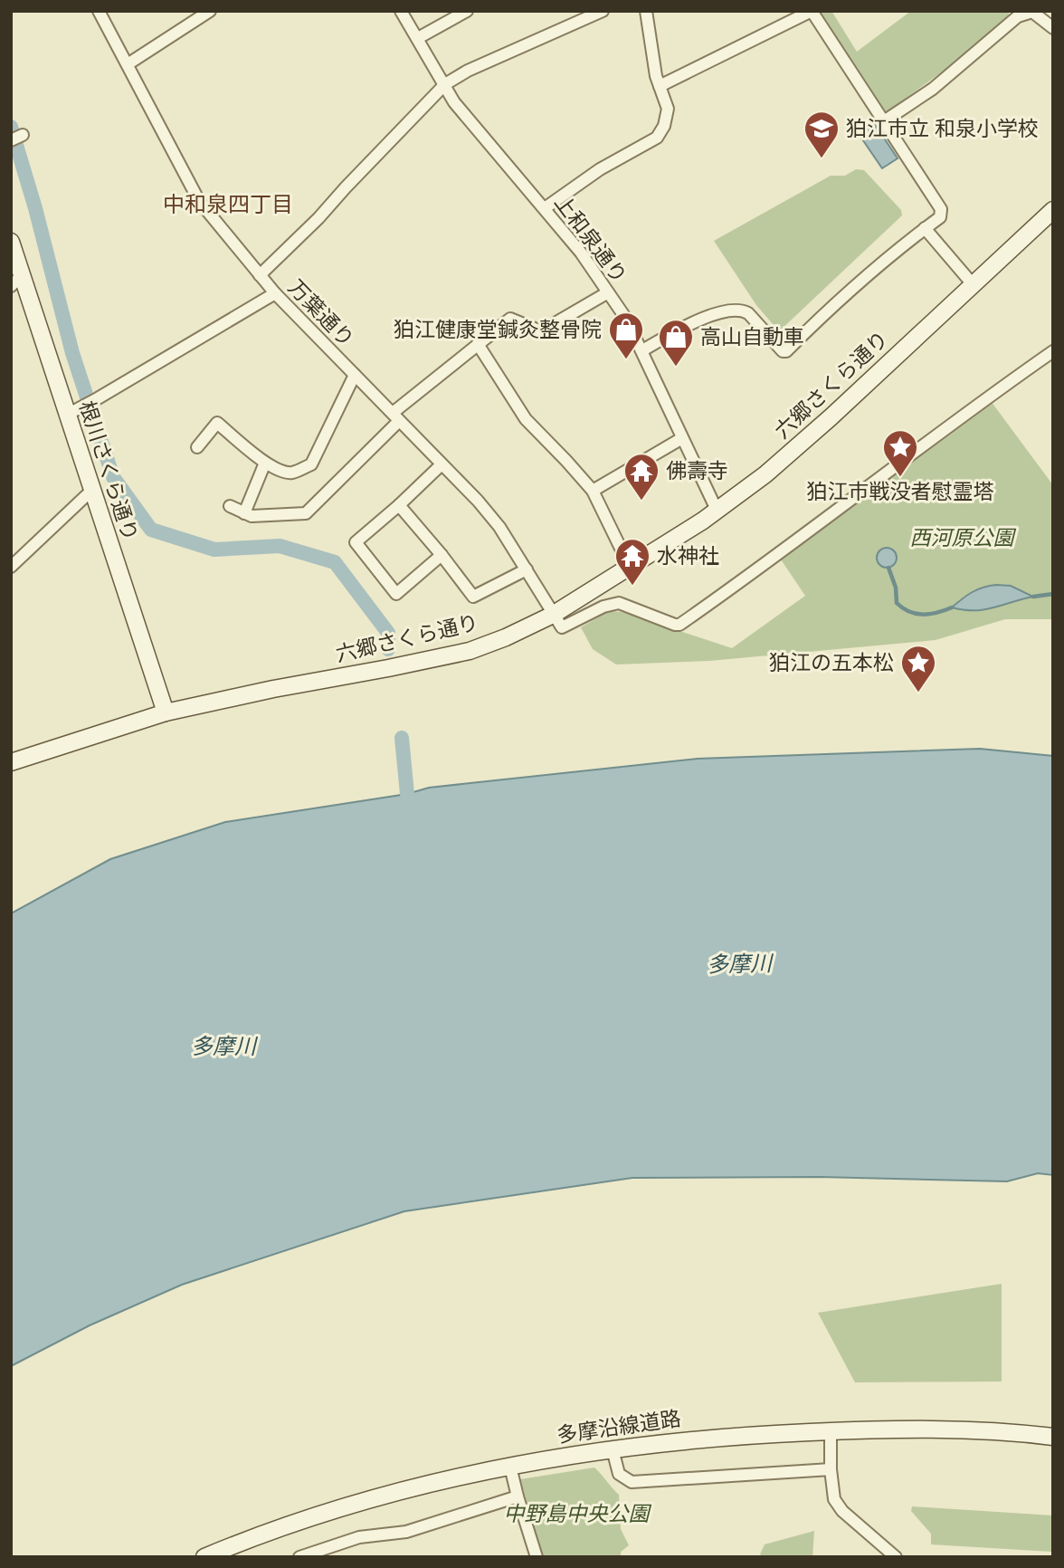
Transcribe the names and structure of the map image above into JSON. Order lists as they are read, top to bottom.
{
  "streets": {
    "street": [
      "上和泉通り",
      "万葉通り",
      "六郷さくら通り",
      "根川さくら通り",
      "多摩沿線道路"
    ]
  },
  "crossings": [
    ["上和泉通り", "六郷さくら通り"],
    ["万葉通り", "六郷さくら通り"],
    ["六郷さくら通り", "根川さくら通り"]
  ],
  "districts": ["中和泉四丁目"],
  "water": ["多摩川"],
  "parks": ["西河原公園", "中野島中央公園"],
  "places": {
    "school or university": ["狛江市立 和泉小学校"],
    "shop": ["狛江健康堂鍼灸整骨院", "高山自動車"],
    "place": ["狛江市戦没者慰霊塔", "狛江の五本松"],
    "temple": ["佛壽寺", "水神社"]
  }
}
